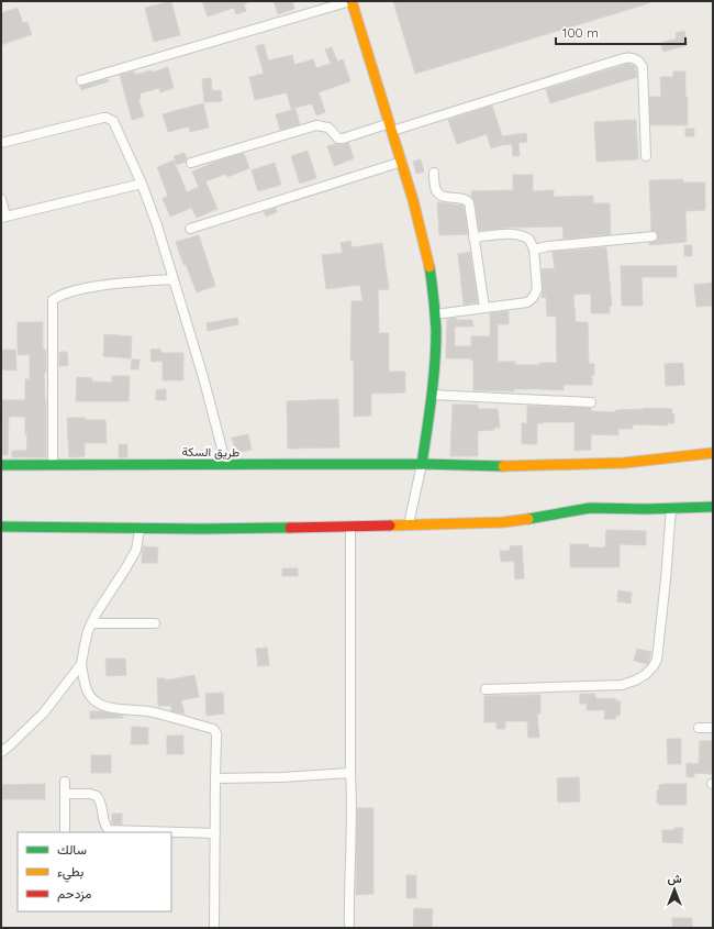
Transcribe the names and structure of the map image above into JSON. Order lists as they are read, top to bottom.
{
  "streets": {
    "main road": ["طريق السكة"]
  },
  "legend": ["سالك", "بطيء", "مزدحم"],
  "scale_bar": "100 m",
  "north": "top"
}
